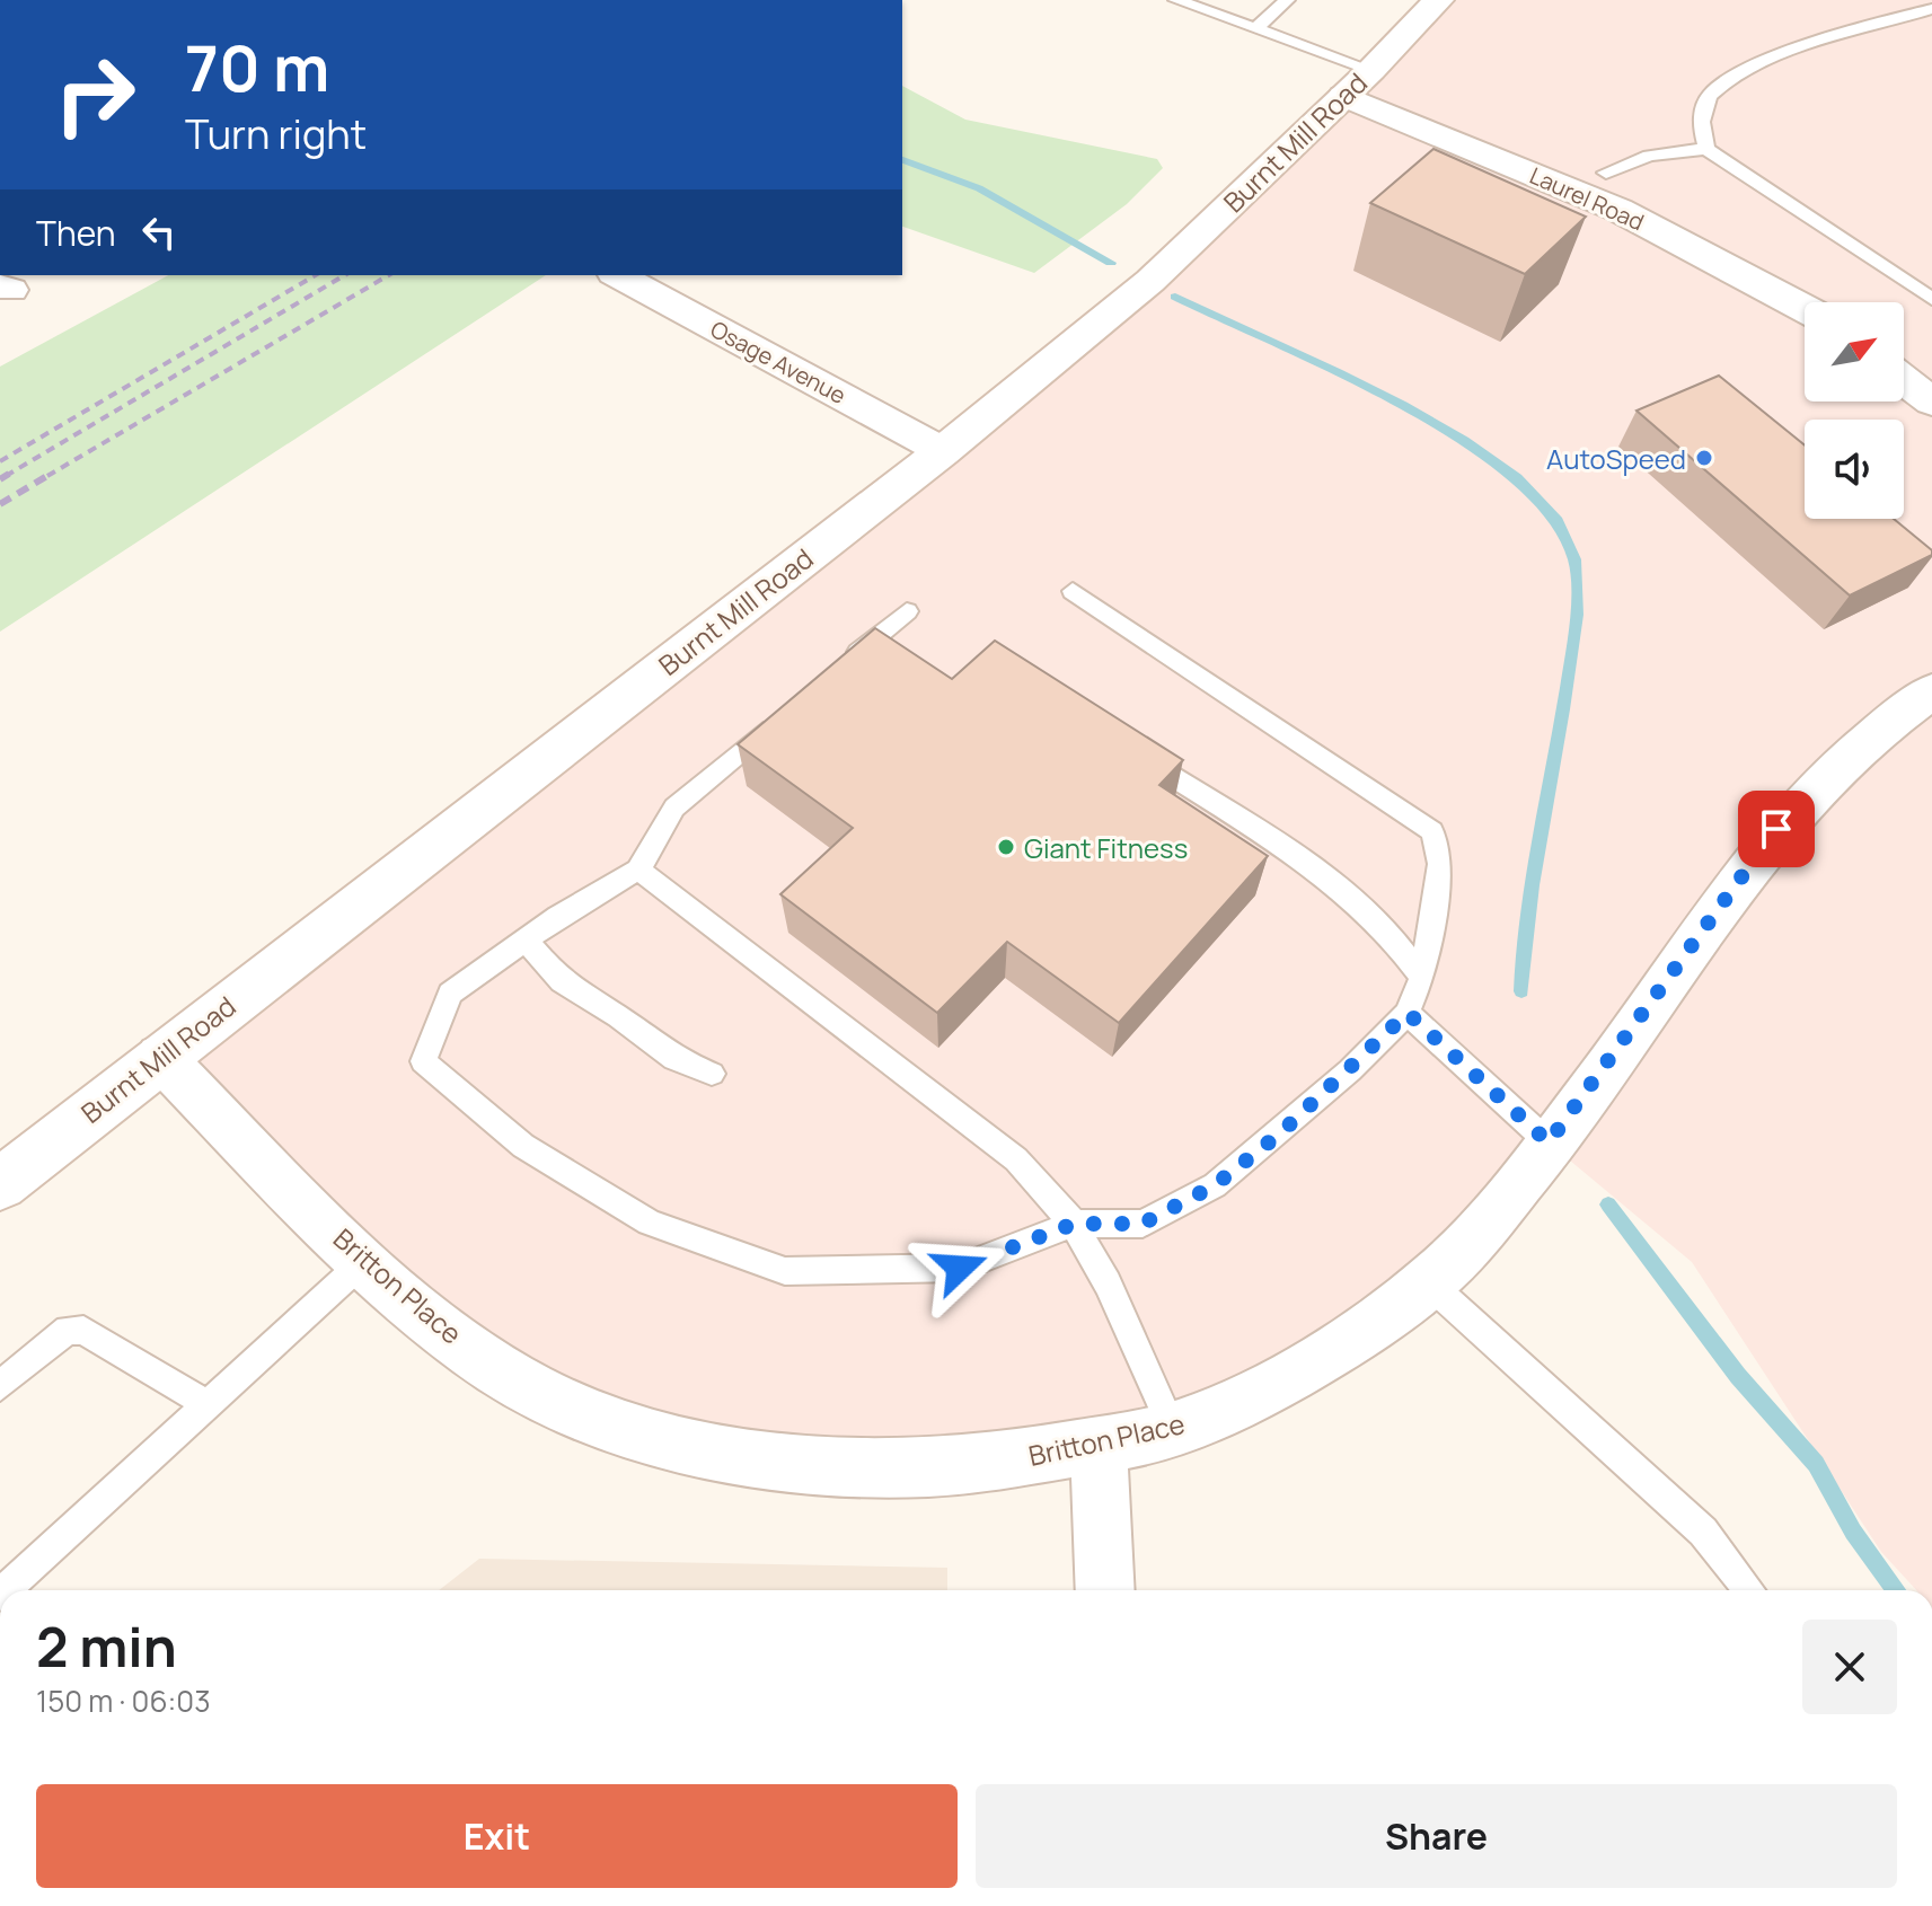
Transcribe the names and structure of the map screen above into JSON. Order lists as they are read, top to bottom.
{
  "streets": {
    "main road": ["Burnt Mill Road", "Laurel Road"],
    "street": ["Osage Avenue", "Britton Place"]
  },
  "crossings": [
    ["Burnt Mill Road", "Laurel Road"],
    ["Burnt Mill Road", "Osage Avenue"],
    ["Burnt Mill Road", "Britton Place"]
  ],
  "places": ["AutoSpeed", "Giant Fitness"],
  "north": "top right",
  "page": {
    "turn": ["70 m", "Turn right"],
    "then": "Then",
    "heading": ["2 min", "150 m · 06:03"],
    "buttons": ["Exit", "Share"]
  }
}
